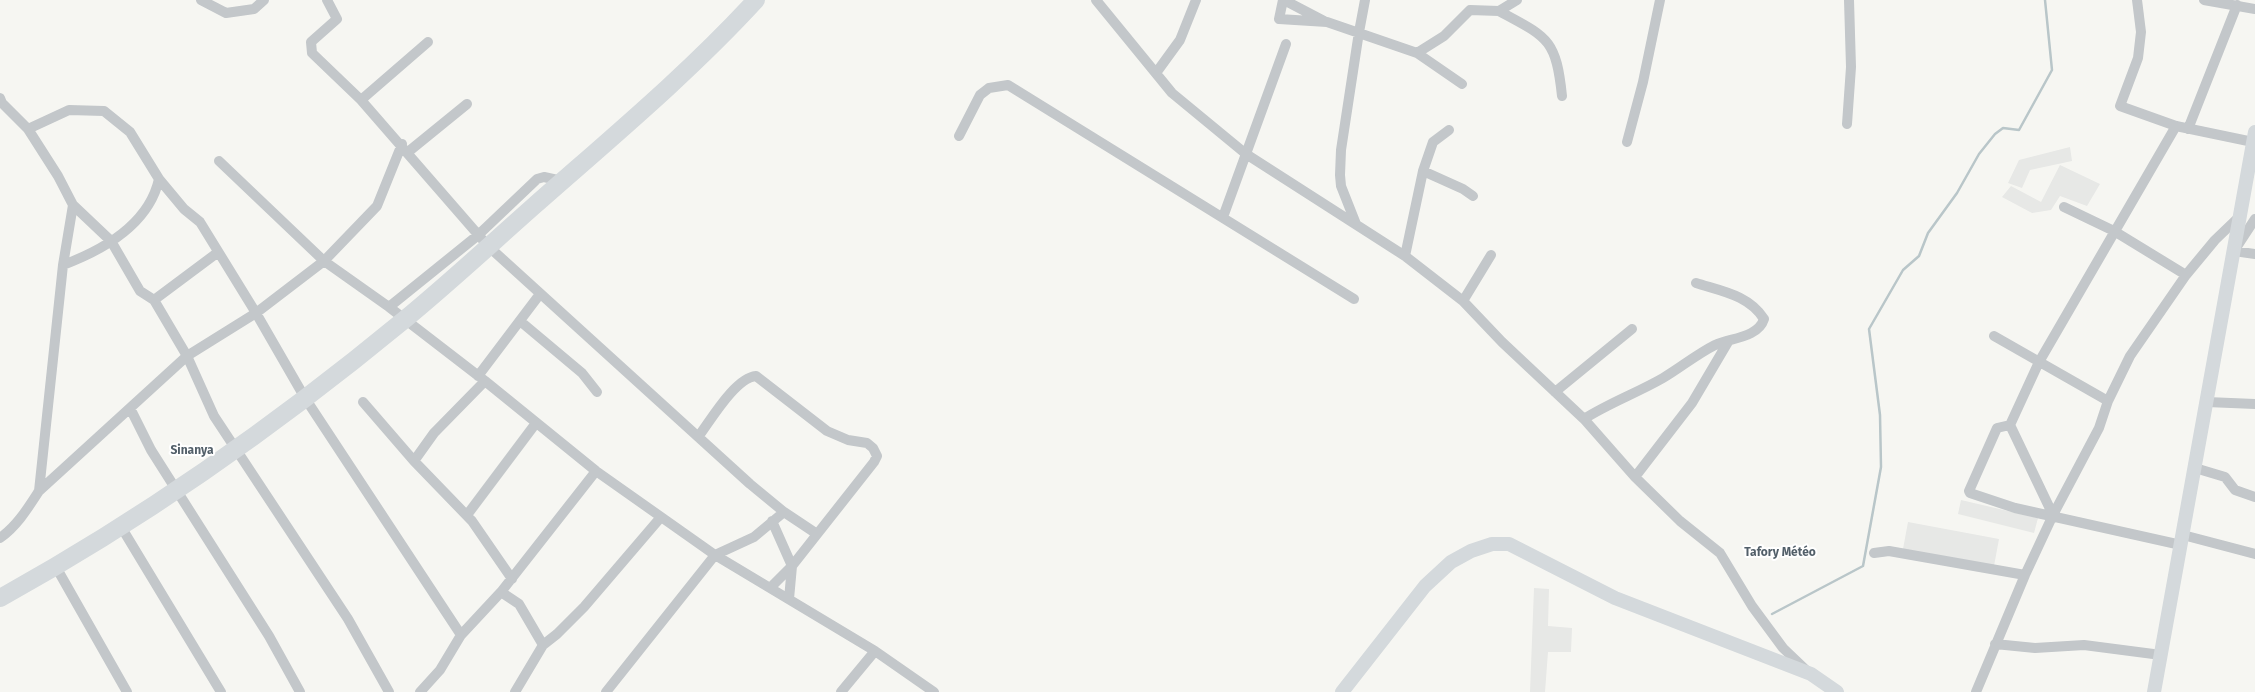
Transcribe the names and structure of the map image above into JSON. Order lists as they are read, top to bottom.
{
  "districts": ["Sinanya", "Tafory Météo"]
}
